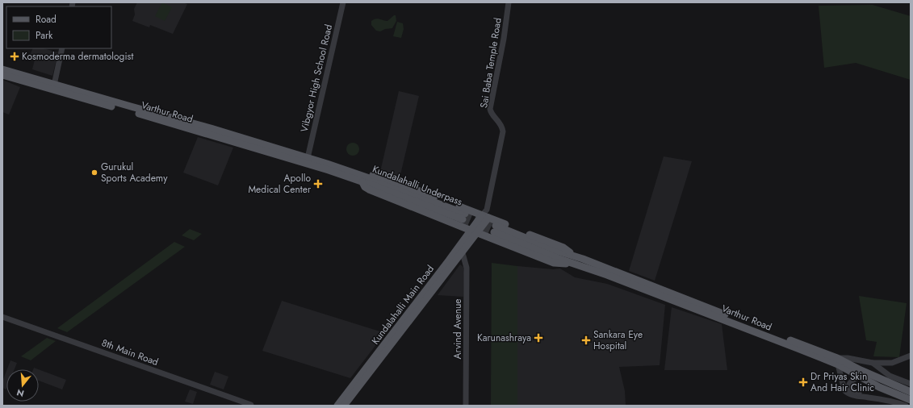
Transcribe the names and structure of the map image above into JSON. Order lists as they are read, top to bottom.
{
  "streets": {
    "main road": ["Varthur Road", "Kundalahalli Underpass", "Kundalahalli Main Road"],
    "street": [
      "Sai Baba Temple Road",
      "Vibgyor High School Road",
      "Arvind Avenue",
      "8th Main Road"
    ]
  },
  "crossings": [
    ["Sai Baba Temple Road", "Kundalahalli Main Road"],
    ["Vibgyor High School Road", "Varthur Road"],
    ["Varthur Road", "Kundalahalli Underpass"],
    ["Kundalahalli Main Road", "Arvind Avenue"]
  ],
  "places": {
    "health": [
      "Kosmoderma dermatologist",
      "Apollo Medical Center",
      "Karunashraya",
      "Sankara Eye Hospital",
      "Dr Priyas Skin And Hair Clinic"
    ],
    "other": ["Gurukul Sports Academy"]
  },
  "legend": ["Road", "Park"],
  "north": "bottom"
}
